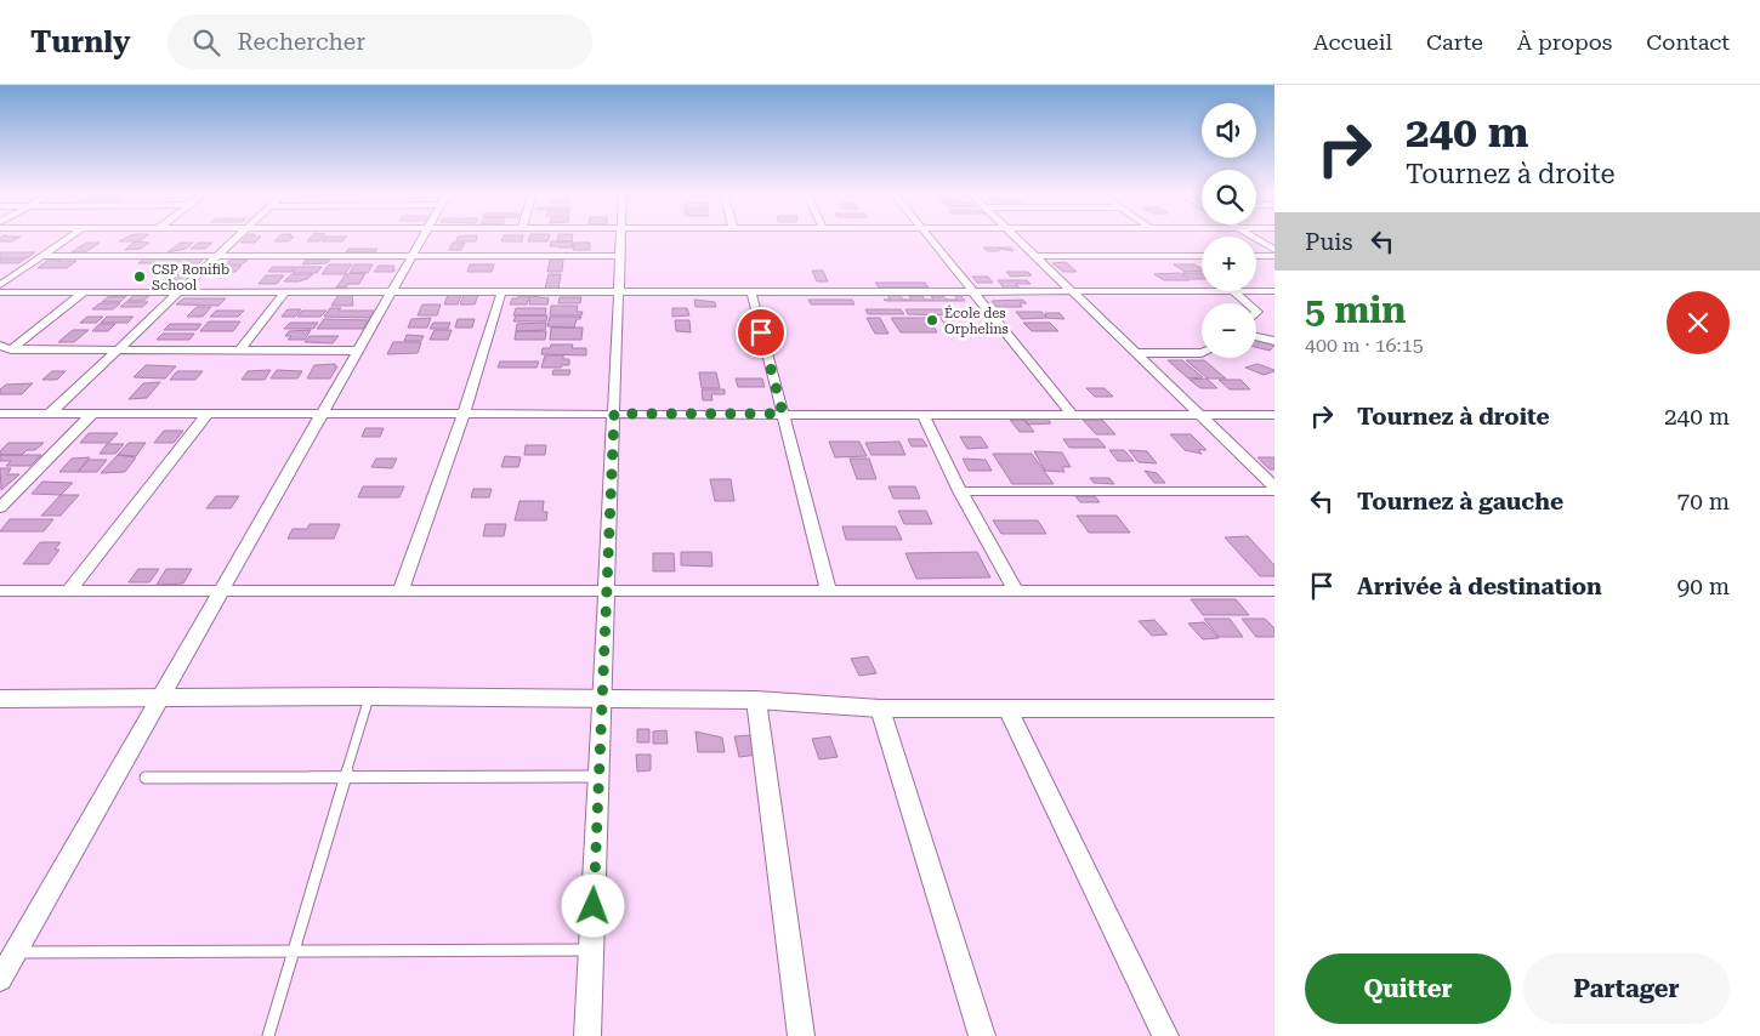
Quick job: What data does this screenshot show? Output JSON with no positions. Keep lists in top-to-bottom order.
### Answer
{
  "places": ["CSP Ronifib School", "École des Orphelins"],
  "page": {
    "header": "Turnly",
    "search": "Rechercher",
    "nav": [
      "Accueil",
      "Carte",
      "À propos",
      "Contact"
    ],
    "turn": ["240 m", "Tournez à droite"],
    "map_buttons": ["+", "−"],
    "then": "Puis",
    "heading": ["5 min", "400 m · 16:15"],
    "list": [
      {
        "name": "Tournez à droite",
        "value": "240 m"
      },
      {
        "name": "Tournez à gauche",
        "value": "70 m"
      },
      {
        "name": "Arrivée à destination",
        "value": "90 m"
      }
    ],
    "buttons": ["Quitter", "Partager"]
  }
}
